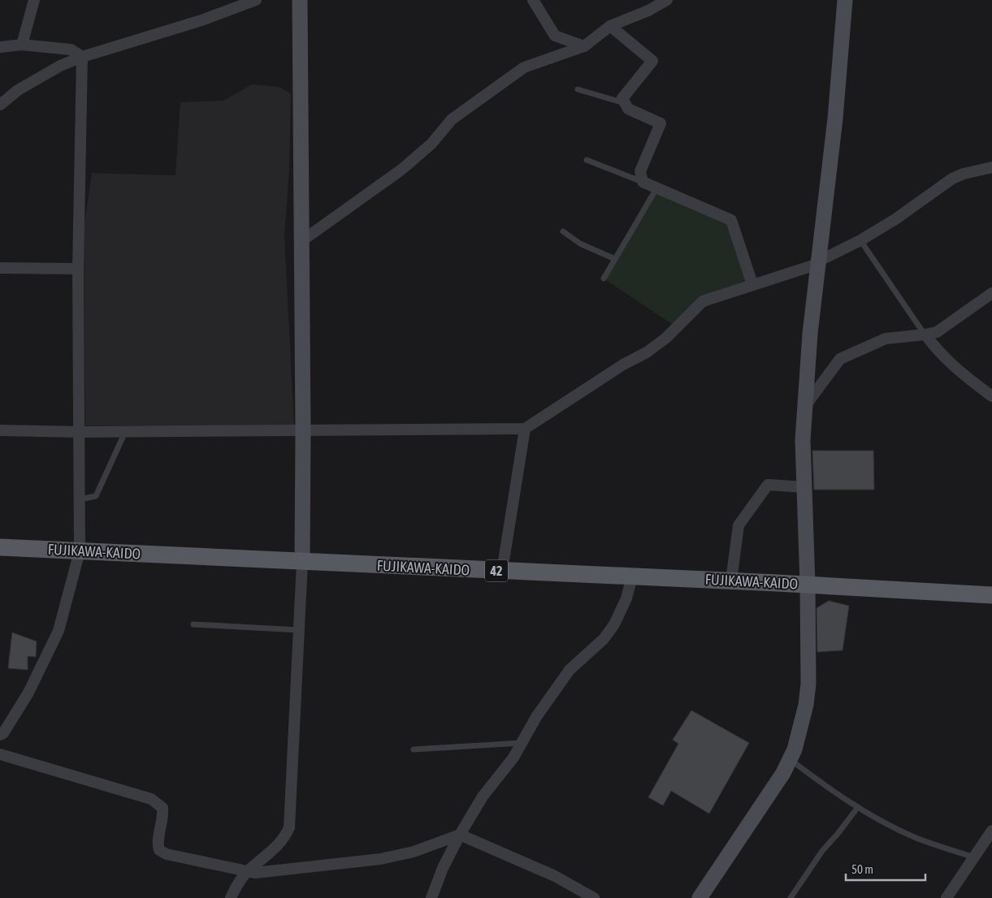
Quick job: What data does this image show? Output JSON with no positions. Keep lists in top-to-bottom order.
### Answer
{
  "streets": {
    "main road": ["FUJIKAWA-KAIDO", "42"]
  },
  "scale_bar": "50 m"
}
